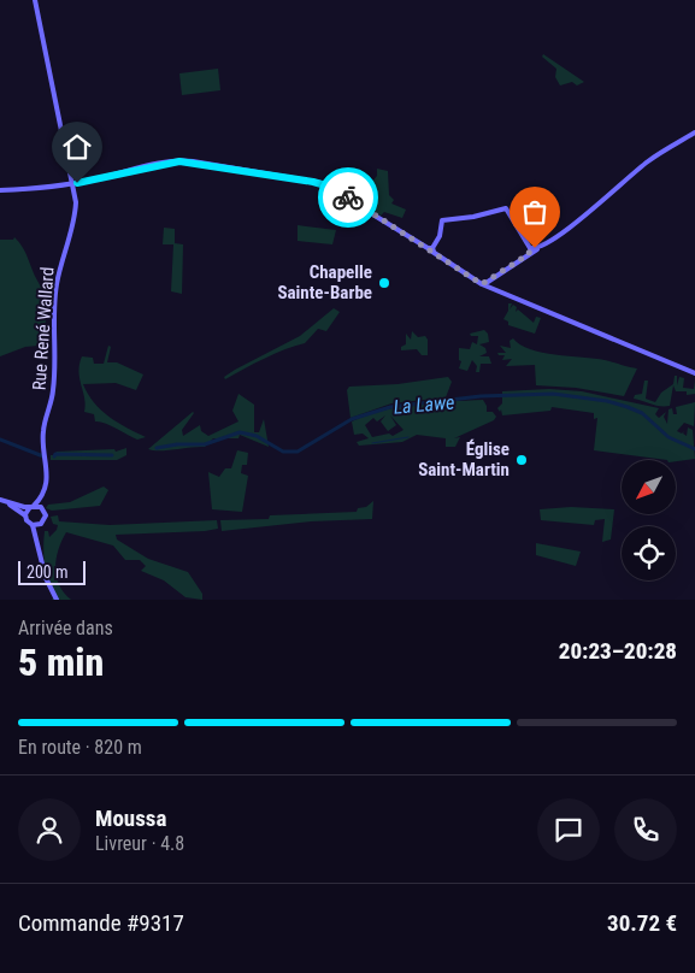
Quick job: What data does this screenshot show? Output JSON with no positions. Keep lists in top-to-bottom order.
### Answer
{
  "streets": {
    "main road": ["Rue René Wallard"]
  },
  "water": ["La Lawe"],
  "places": ["Chapelle Sainte-Barbe", "Église Saint-Martin"],
  "scale_bar": "200 m",
  "north": "bottom left",
  "page": {
    "scale": "200 m",
    "heading": ["5 min", "Arrivée dans", "20:23–20:28"],
    "panel": [
      "Moussa",
      "Livreur · 4.8",
      "Commande #9317",
      "30.72 €"
    ],
    "bar": "En route · 820 m"
  }
}
